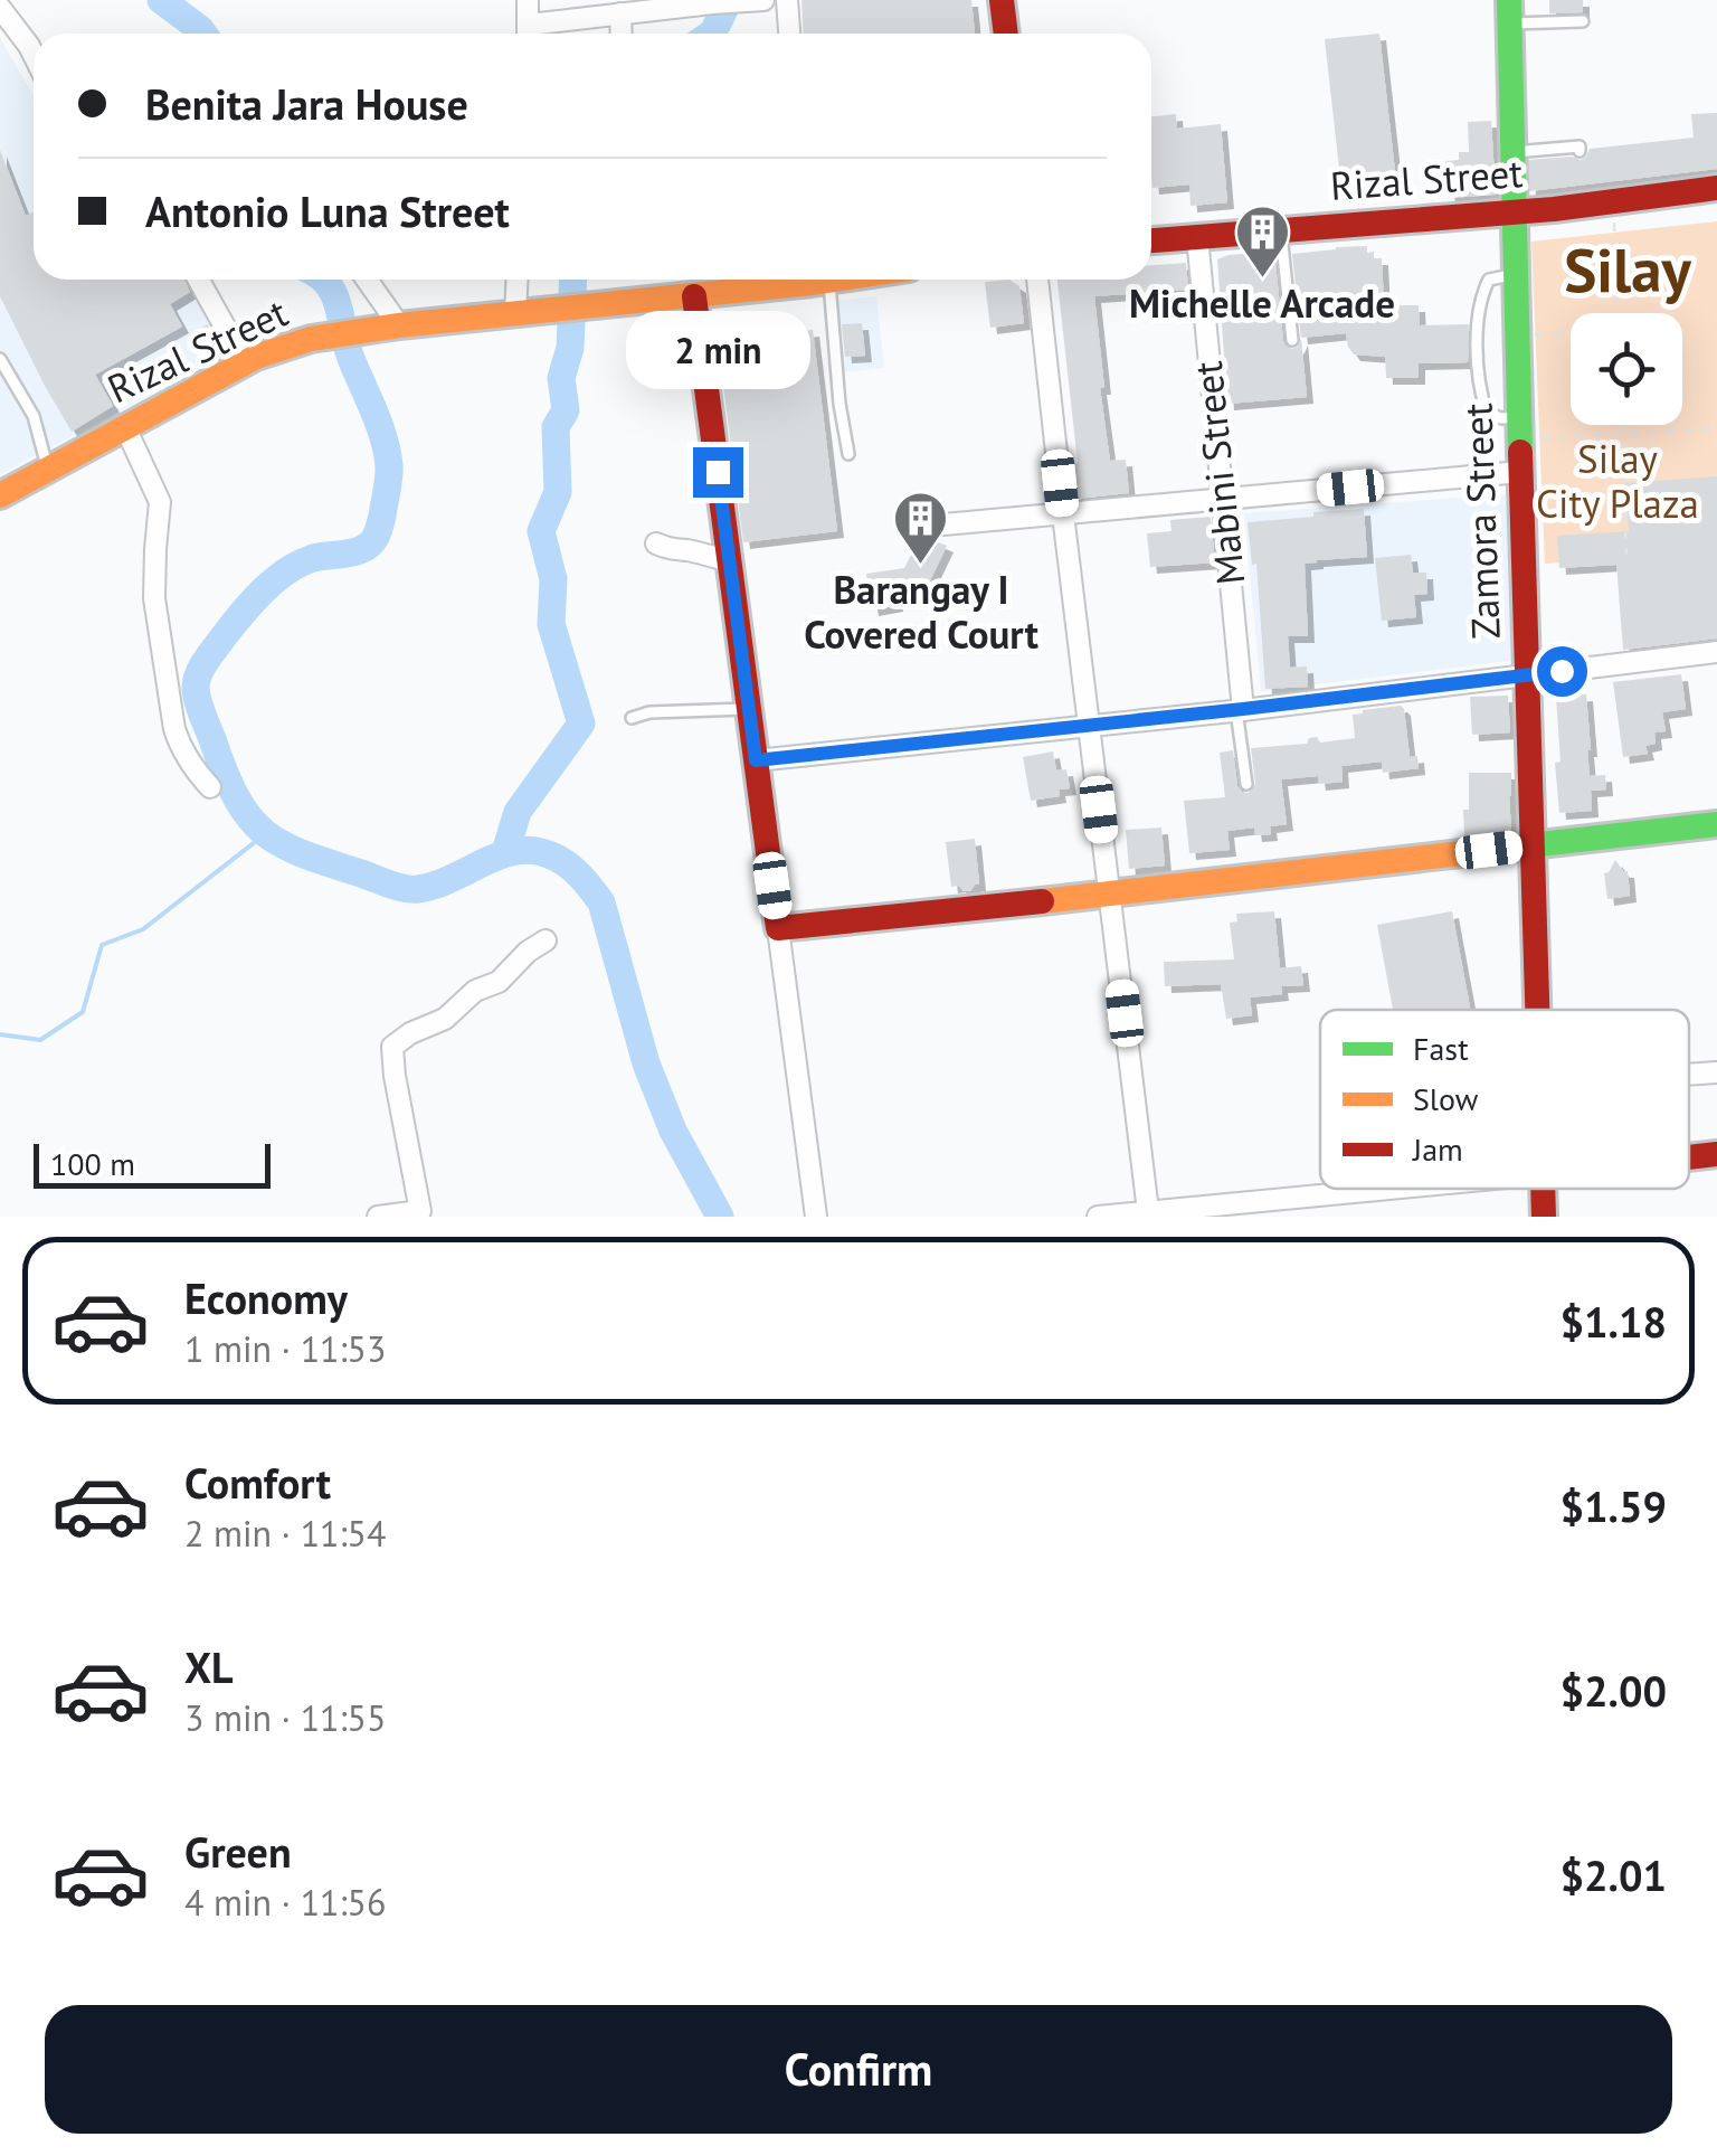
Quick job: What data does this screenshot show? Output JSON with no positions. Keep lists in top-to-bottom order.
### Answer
{
  "streets": {
    "street": ["Rizal Street", "Mabini Street", "Zamora Street"]
  },
  "crossings": [
    ["Rizal Street", "Mabini Street"],
    ["Rizal Street", "Zamora Street"]
  ],
  "districts": ["Silay"],
  "parks": ["Silay City Plaza"],
  "places": {
    "building": ["Michelle Arcade", "Barangay I Covered Court"]
  },
  "legend": ["Fast", "Slow", "Jam"],
  "scale_bar": "100 m",
  "page": {
    "banner": ["Benita Jara House", "Antonio Luna Street"],
    "bubble": "2 min",
    "scale": "100 m",
    "list": [
      {
        "name": "Economy",
        "note": "1 min · 11:53",
        "value": "$1.18"
      },
      {
        "name": "Comfort",
        "note": "2 min · 11:54",
        "value": "$1.59"
      },
      {
        "name": "XL",
        "note": "3 min · 11:55",
        "value": "$2.00"
      },
      {
        "name": "Green",
        "note": "4 min · 11:56",
        "value": "$2.01"
      }
    ],
    "buttons": "Confirm"
  }
}
